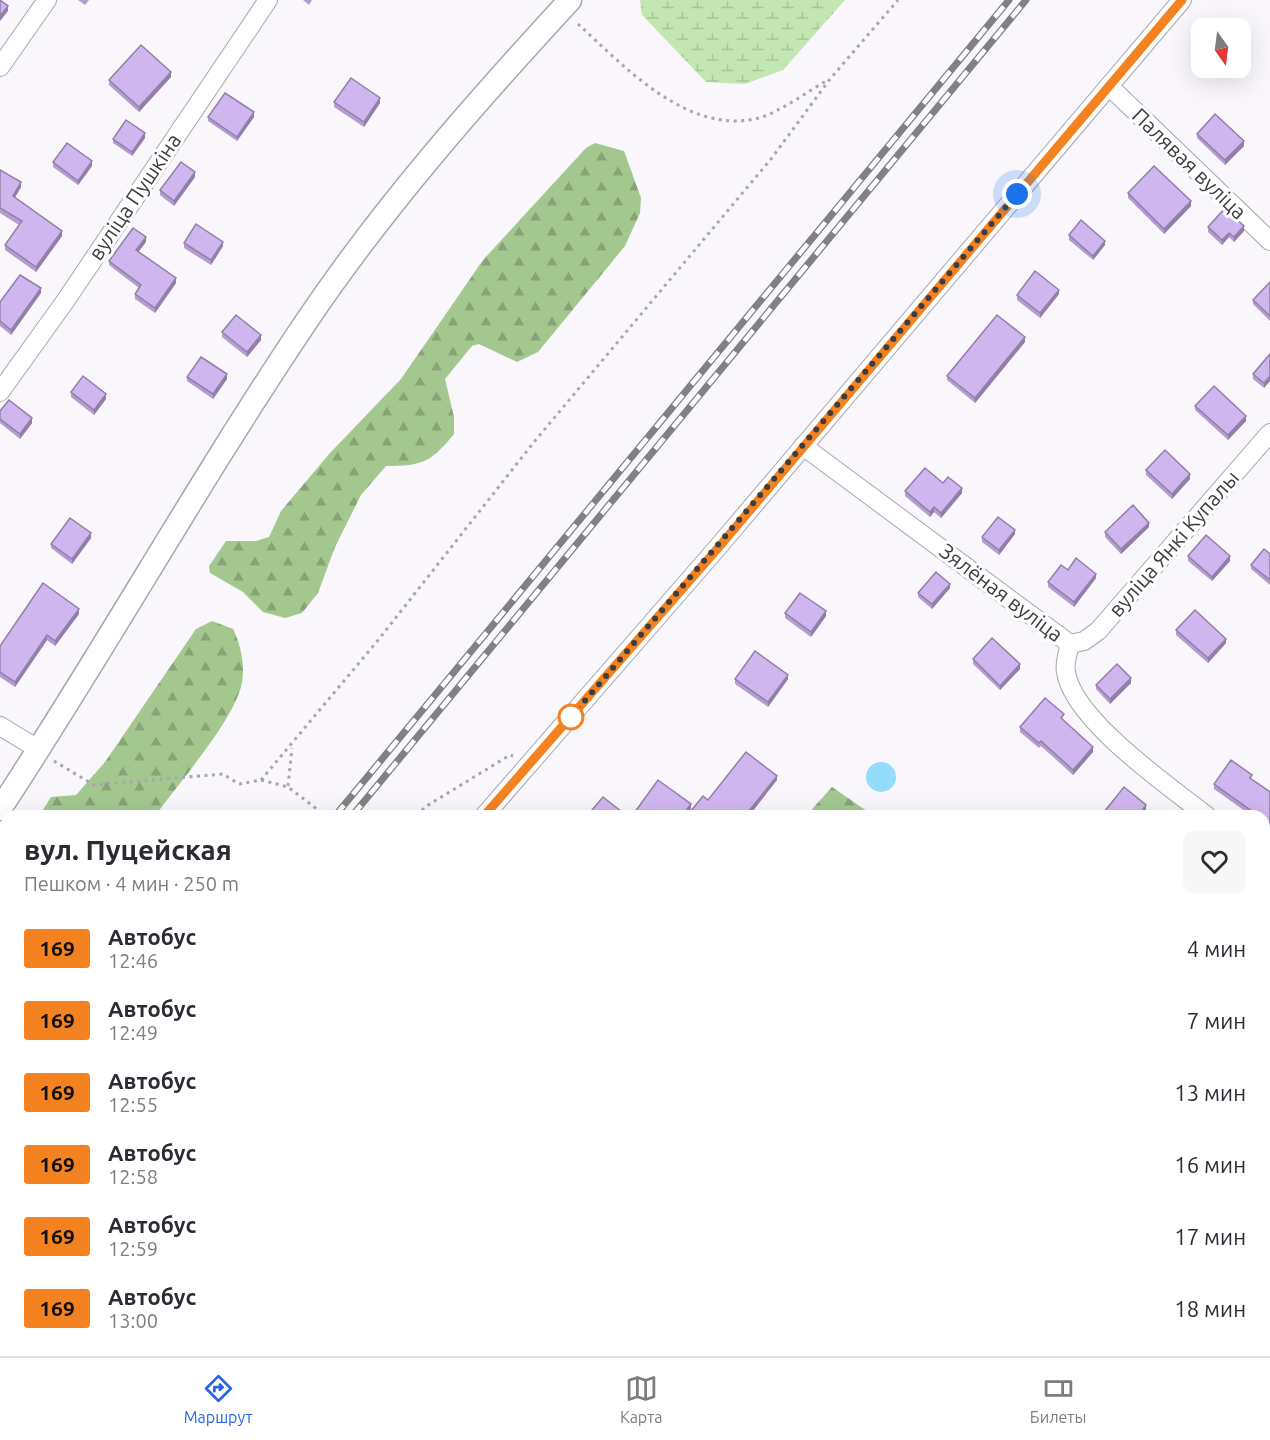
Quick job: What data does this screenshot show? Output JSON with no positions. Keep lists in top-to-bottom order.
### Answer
{
  "streets": {
    "street": [
      "Палявая вуліца",
      "вуліца Пушкіна",
      "вуліца Янкі Купалы",
      "Зялёная вуліца"
    ]
  },
  "crossings": [
    ["вуліца Янкі Купалы", "Зялёная вуліца"]
  ],
  "lines": ["bus line 169"],
  "north": "bottom",
  "page": {
    "heading": ["вул. Пуцейская", "Пешком · 4 мин · 250 m"],
    "list": [
      {
        "mark": "169",
        "name": "Автобус",
        "note": "12:46",
        "value": "4 мин"
      },
      {
        "mark": "169",
        "name": "Автобус",
        "note": "12:49",
        "value": "7 мин"
      },
      {
        "mark": "169",
        "name": "Автобус",
        "note": "12:55",
        "value": "13 мин"
      },
      {
        "mark": "169",
        "name": "Автобус",
        "note": "12:58",
        "value": "16 мин"
      },
      {
        "mark": "169",
        "name": "Автобус",
        "note": "12:59",
        "value": "17 мин"
      },
      {
        "mark": "169",
        "name": "Автобус",
        "note": "13:00",
        "value": "18 мин"
      }
    ],
    "tabs": ["Маршрут", "Карта", "Билеты"]
  }
}
